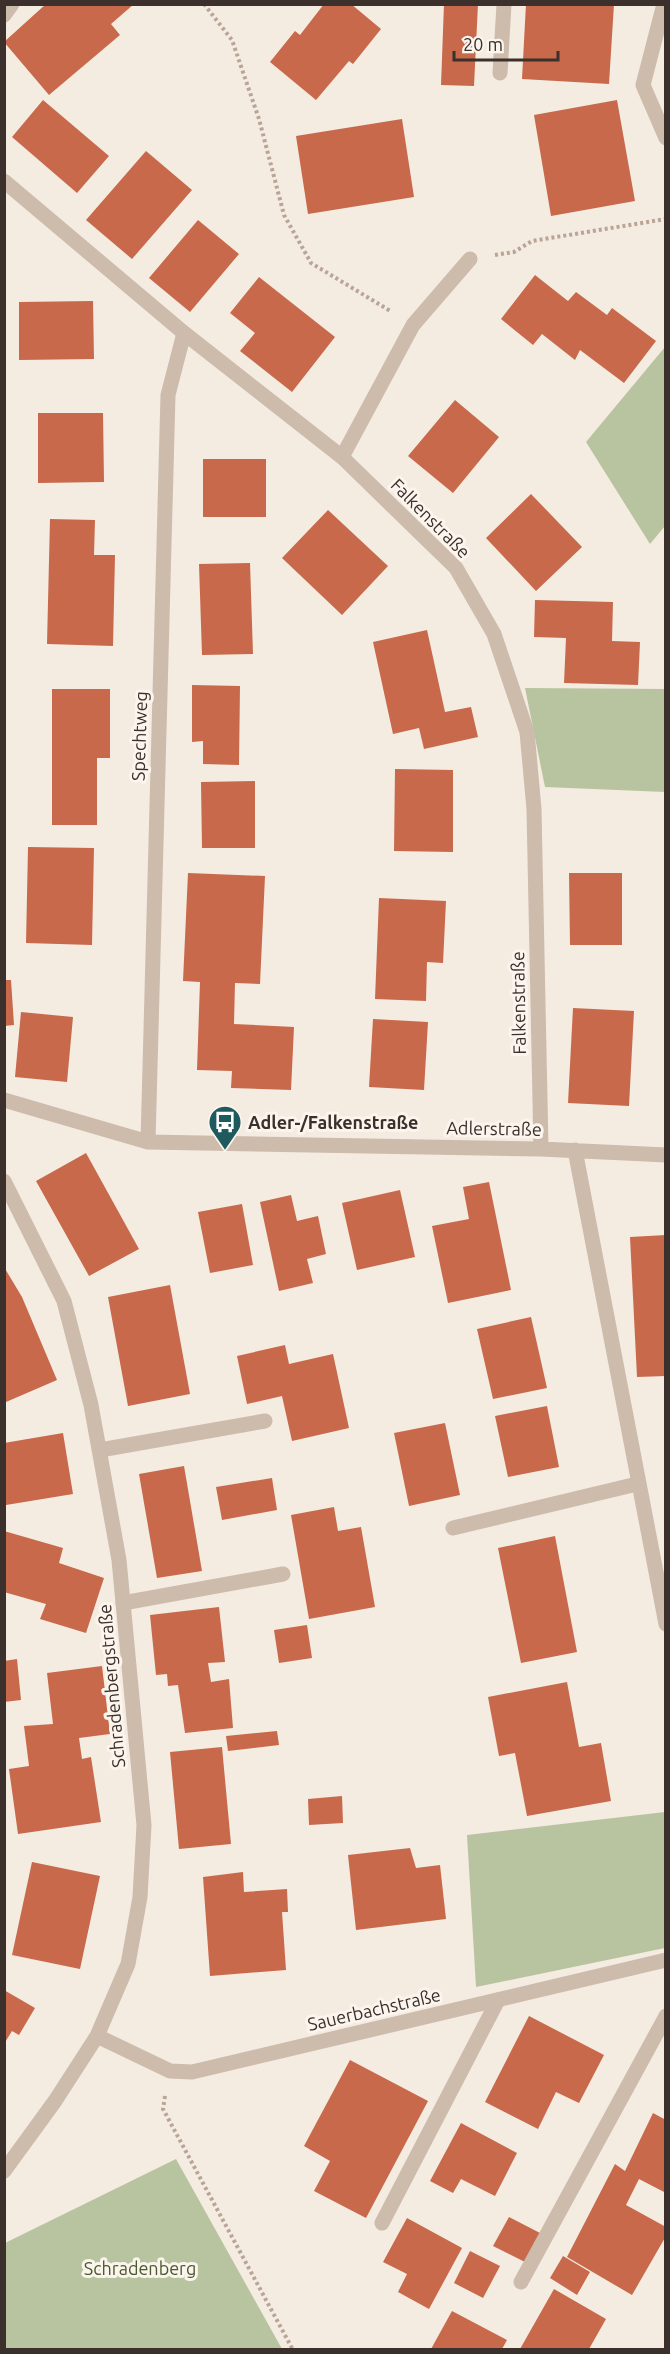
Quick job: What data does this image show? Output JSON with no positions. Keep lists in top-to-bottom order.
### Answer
{
  "streets": {
    "street": [
      "Falkenstraße",
      "Spechtweg",
      "Adlerstraße",
      "Schradenbergstraße",
      "Sauerbachstraße"
    ]
  },
  "crossings": [
    ["Falkenstraße", "Spechtweg"],
    ["Falkenstraße", "Adlerstraße"],
    ["Spechtweg", "Adlerstraße"],
    ["Schradenbergstraße", "Sauerbachstraße"]
  ],
  "parks": ["Schradenberg"],
  "places": {
    "bus stop": ["Adler-/Falkenstraße"]
  },
  "scale_bar": "20 m"
}
